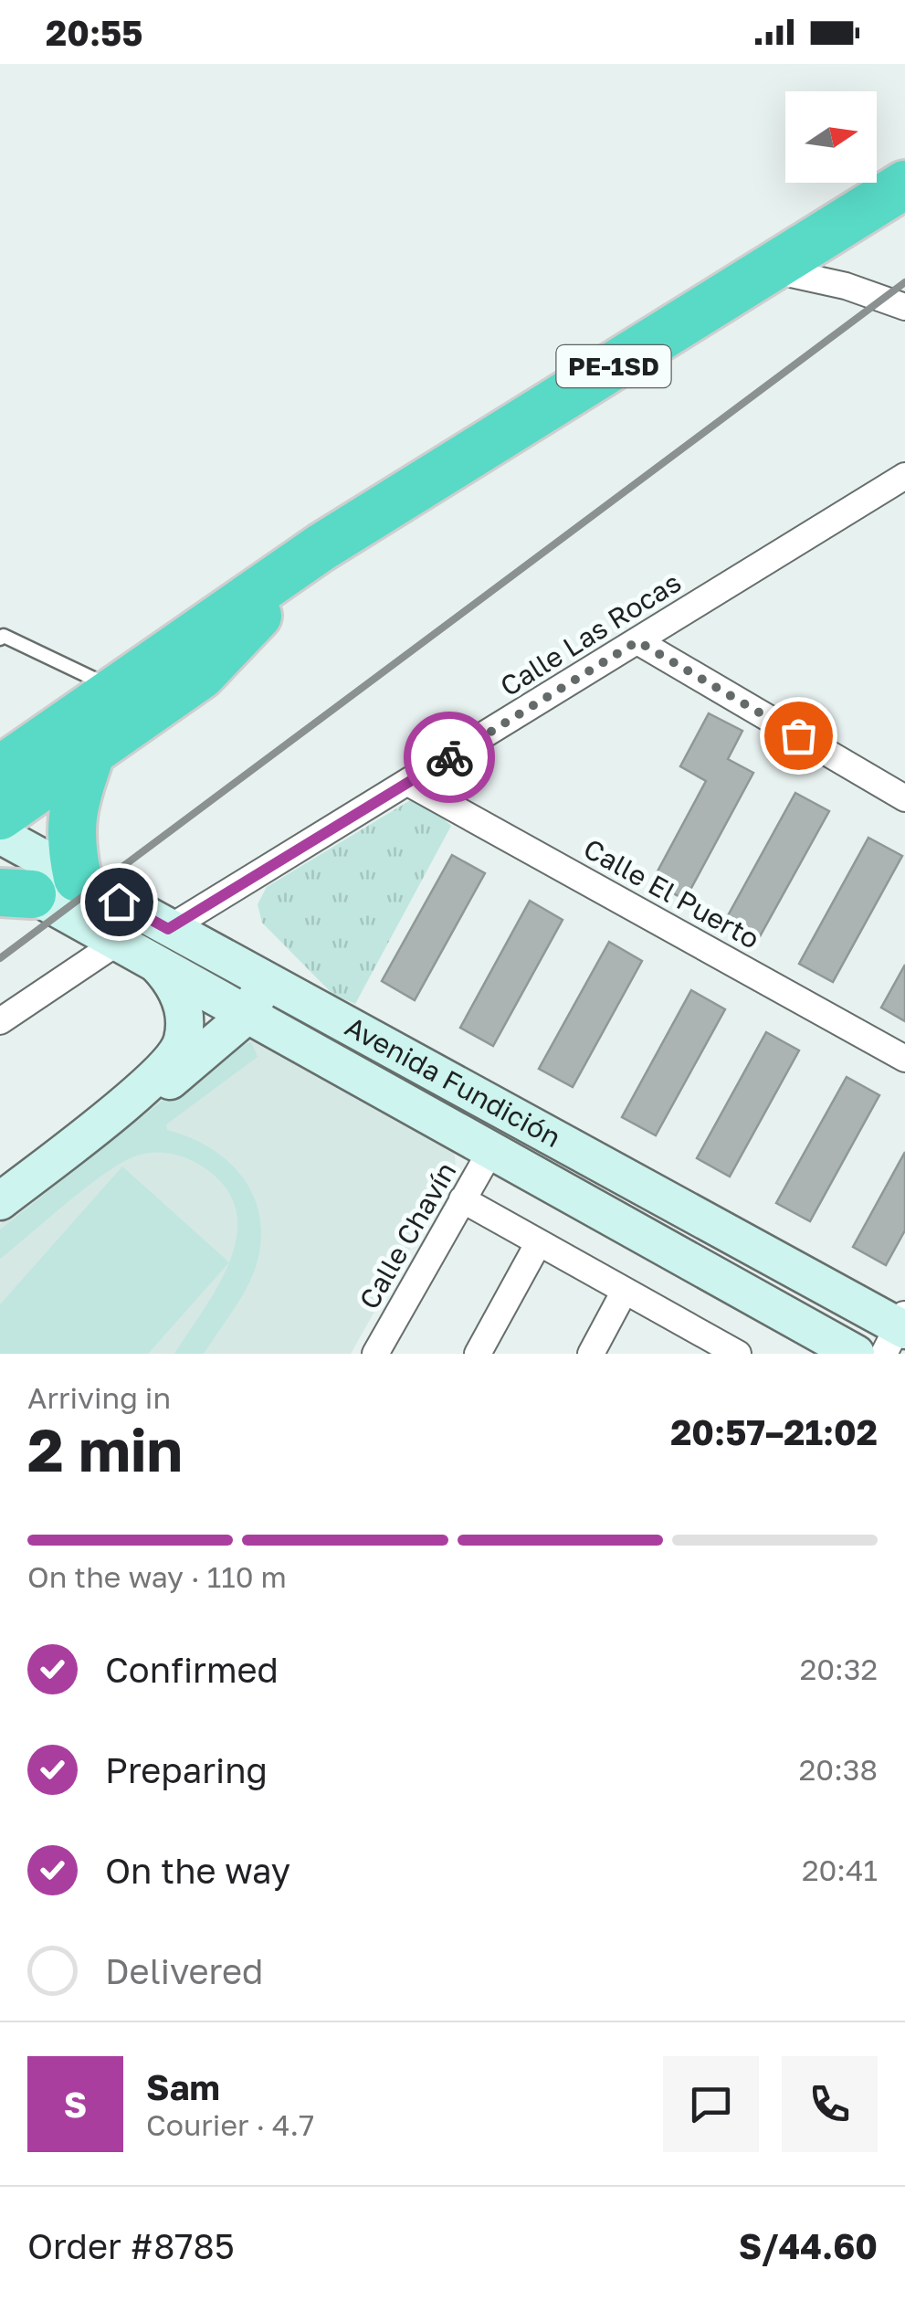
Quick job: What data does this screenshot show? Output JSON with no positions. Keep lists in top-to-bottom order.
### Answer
{
  "streets": {
    "highway": ["PE-1SD"],
    "main road": ["Avenida Fundición"],
    "street": ["Calle Las Rocas", "Calle El Puerto", "Calle Chavín"]
  },
  "crossings": [
    ["Calle Las Rocas", "Calle El Puerto"],
    ["Calle Las Rocas", "Avenida Fundición"],
    ["Avenida Fundición", "Calle Chavín"]
  ],
  "north": "right",
  "page": {
    "status": "20:55",
    "heading": ["2 min", "Arriving in", "20:57–21:02"],
    "panel": [
      "Sam",
      "Courier · 4.7",
      "Order #8785",
      "S/44.60"
    ],
    "bar": "On the way · 110 m",
    "list": [
      ["Confirmed", "20:32"],
      ["Preparing", "20:38"],
      ["On the way", "20:41"],
      "Delivered"
    ],
    "round": "S"
  }
}
